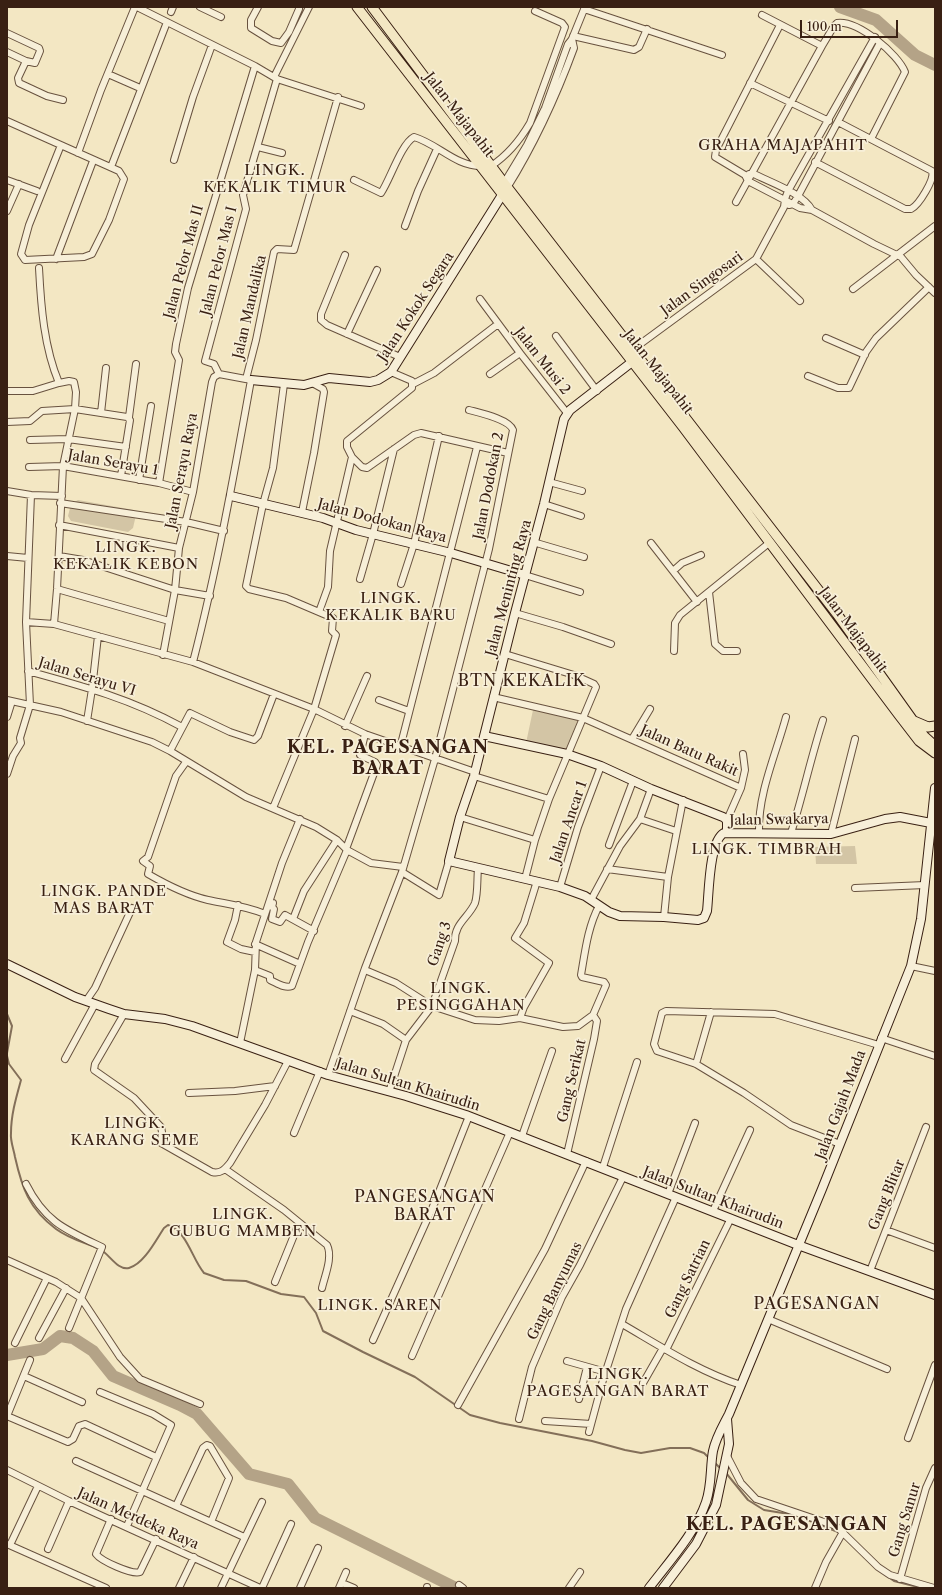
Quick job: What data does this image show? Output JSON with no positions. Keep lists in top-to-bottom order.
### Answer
{
  "streets": {
    "main road": ["Jalan Majapahit"],
    "street": [
      "Jalan Pelor Mas I",
      "Jalan Pelor Mas II",
      "Jalan Singosari",
      "Jalan Mandalika",
      "Jalan Kokok Segara",
      "Jalan Musi 2",
      "Jalan Serayu 1",
      "Jalan Serayu Raya",
      "Jalan Dodokan 2",
      "Jalan Dodokan Raya",
      "Jalan Meninting Raya",
      "Jalan Serayu VI",
      "Jalan Batu Rakit",
      "Jalan Swakarya",
      "Jalan Ancar 1",
      "Gang 3",
      "Gang Serikat",
      "Jalan Sultan Khairudin",
      "Jalan Gajah Mada",
      "Gang Blitar",
      "Gang Satrian",
      "Gang Banyumas",
      "Jalan Merdeka Raya",
      "Gang Sanur"
    ]
  },
  "crossings": [
    ["Jalan Majapahit", "Jalan Singosari"],
    ["Jalan Majapahit", "Jalan Kokok Segara"],
    ["Jalan Pelor Mas I", "Jalan Serayu Raya"],
    ["Jalan Pelor Mas II", "Jalan Serayu 1"],
    ["Jalan Mandalika", "Jalan Kokok Segara"],
    ["Jalan Musi 2", "Jalan Meninting Raya"],
    ["Jalan Serayu 1", "Jalan Serayu Raya"],
    ["Jalan Dodokan 2", "Jalan Dodokan Raya"],
    ["Jalan Dodokan 2", "Jalan Meninting Raya"],
    ["Jalan Dodokan 2", "Jalan Sultan Khairudin"],
    ["Jalan Dodokan Raya", "Jalan Meninting Raya"],
    ["Jalan Meninting Raya", "Jalan Batu Rakit"],
    ["Jalan Batu Rakit", "Jalan Swakarya"],
    ["Jalan Swakarya", "Jalan Gajah Mada"],
    ["Gang 3", "Jalan Sultan Khairudin"],
    ["Gang Serikat", "Jalan Sultan Khairudin"],
    ["Jalan Sultan Khairudin", "Jalan Gajah Mada"],
    ["Jalan Sultan Khairudin", "Gang Blitar"],
    ["Jalan Sultan Khairudin", "Gang Satrian"],
    ["Jalan Sultan Khairudin", "Gang Banyumas"]
  ],
  "districts": [
    "GRAHA MAJAPAHIT",
    "LINGK. KEKALIK TIMUR",
    "LINGK. KEKALIK KEBON",
    "LINGK. KEKALIK BARU",
    "BTN KEKALIK",
    "KEL. PAGESANGAN BARAT",
    "LINGK. TIMBRAH",
    "LINGK. PANDE MAS BARAT",
    "LINGK. PESINGGAHAN",
    "LINGK. KARANG SEME",
    "PANGESANGAN BARAT",
    "LINGK. GUBUG MAMBEN",
    "PAGESANGAN",
    "LINGK. SAREN",
    "LINGK. PAGESANGAN BARAT",
    "KEL. PAGESANGAN"
  ],
  "scale_bar": "100 m"
}
